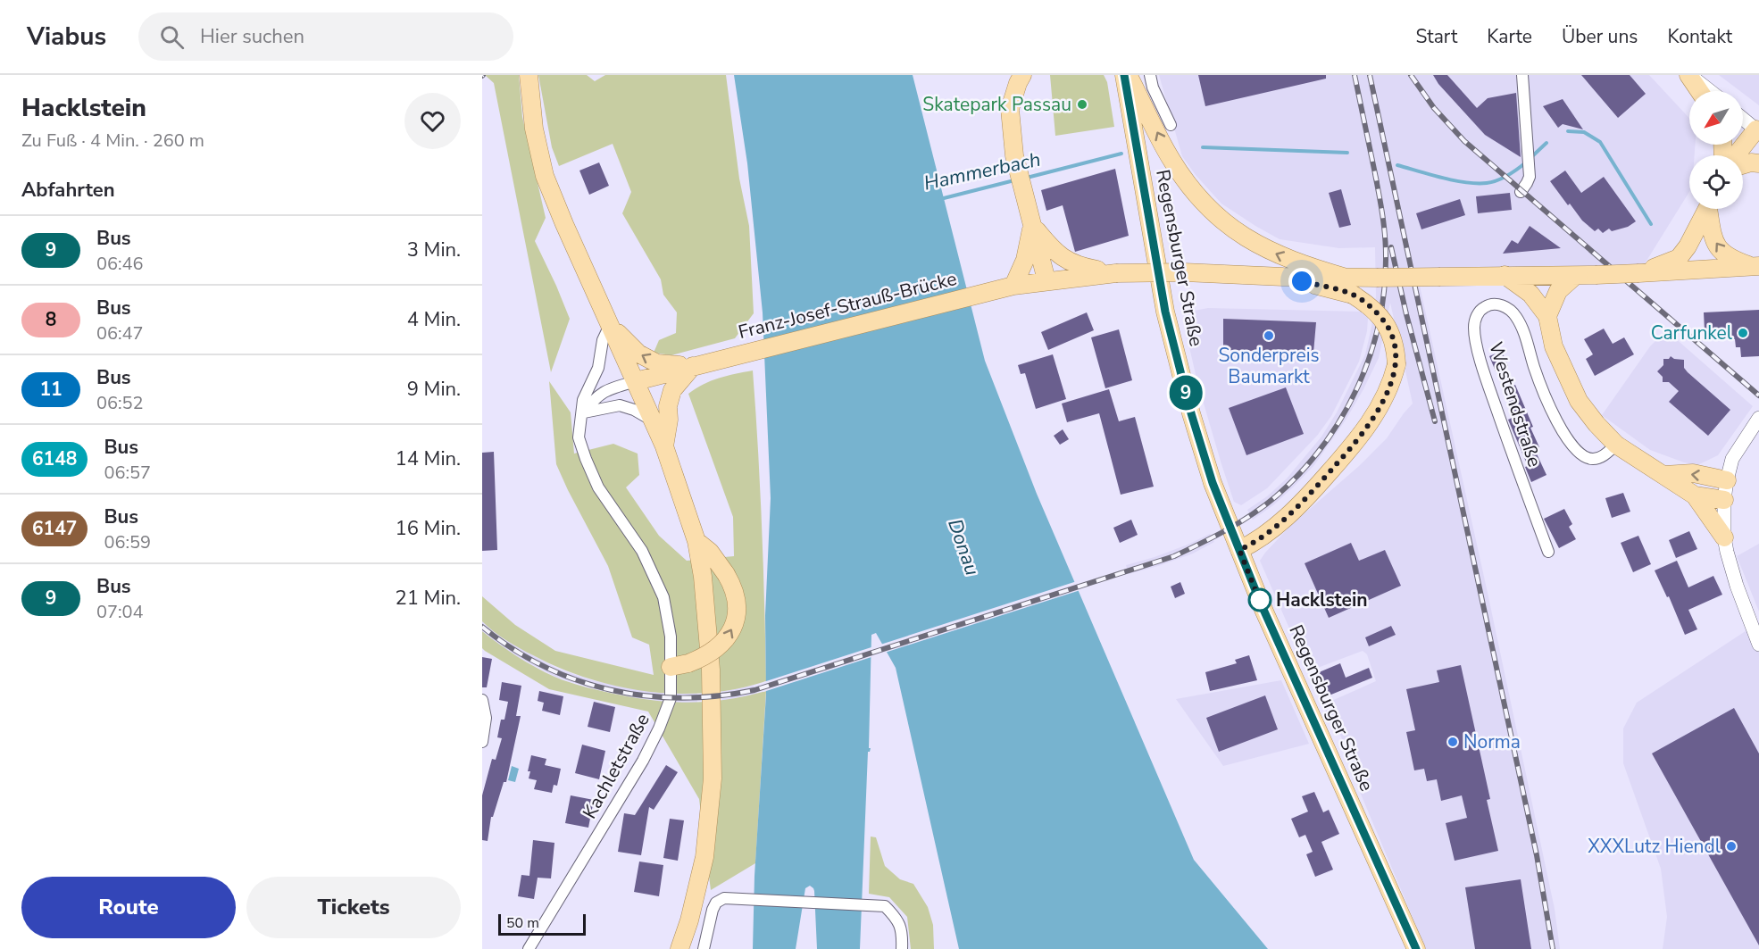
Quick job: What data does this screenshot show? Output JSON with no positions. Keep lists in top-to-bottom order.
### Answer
{
  "streets": {
    "main road": ["Regensburger Straße", "Franz-Josef-Strauß-Brücke"],
    "street": ["Westendstraße", "Kachletstraße"]
  },
  "water": ["Hammerbach", "Donau"],
  "places": [
    "Skatepark Passau",
    "Carfunkel",
    "Sonderpreis Baumarkt",
    "Hacklstein",
    "Norma",
    "XXXLutz Hiendl"
  ],
  "lines": ["bus line 9"],
  "scale_bar": "50 m",
  "north": "bottom left",
  "page": {
    "header": "Viabus",
    "search": "Hier suchen",
    "nav": [
      "Start",
      "Karte",
      "Über uns",
      "Kontakt"
    ],
    "heading": [
      ["Hacklstein", "Zu Fuß · 4 Min. · 260 m"],
      "Abfahrten"
    ],
    "on_map": "9",
    "list": [
      {
        "mark": "9",
        "name": "Bus",
        "note": "06:46",
        "value": "3 Min."
      },
      {
        "mark": "8",
        "name": "Bus",
        "note": "06:47",
        "value": "4 Min."
      },
      {
        "mark": "11",
        "name": "Bus",
        "note": "06:52",
        "value": "9 Min."
      },
      {
        "mark": "6148",
        "name": "Bus",
        "note": "06:57",
        "value": "14 Min."
      },
      {
        "mark": "6147",
        "name": "Bus",
        "note": "06:59",
        "value": "16 Min."
      },
      {
        "mark": "9",
        "name": "Bus",
        "note": "07:04",
        "value": "21 Min."
      }
    ],
    "buttons": ["Route", "Tickets"],
    "scale": "50 m"
  }
}
